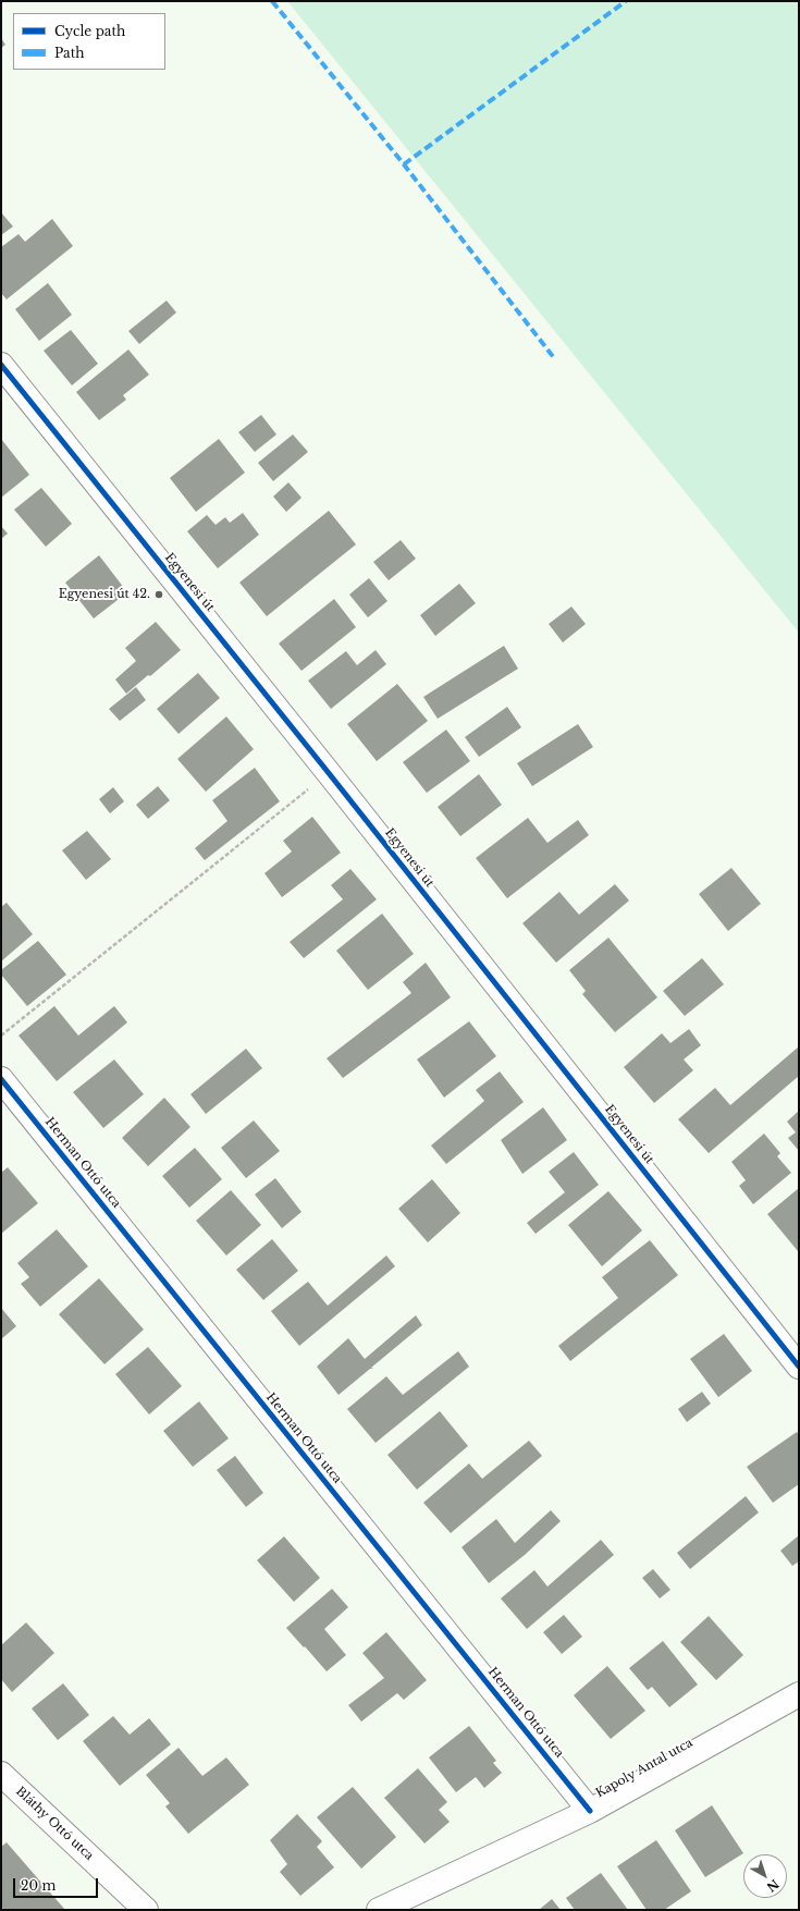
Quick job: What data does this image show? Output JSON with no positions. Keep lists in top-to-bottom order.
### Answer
{
  "streets": {
    "street": [
      "Egyenesi út",
      "Herman Ottó utca",
      "Kapoly Antal utca",
      "Bláthy Ottó utca"
    ]
  },
  "crossings": [
    ["Herman Ottó utca", "Kapoly Antal utca"]
  ],
  "places": ["Egyenesi út 42."],
  "legend": ["Cycle path", "Path"],
  "scale_bar": "20 m",
  "north": "bottom right"
}
